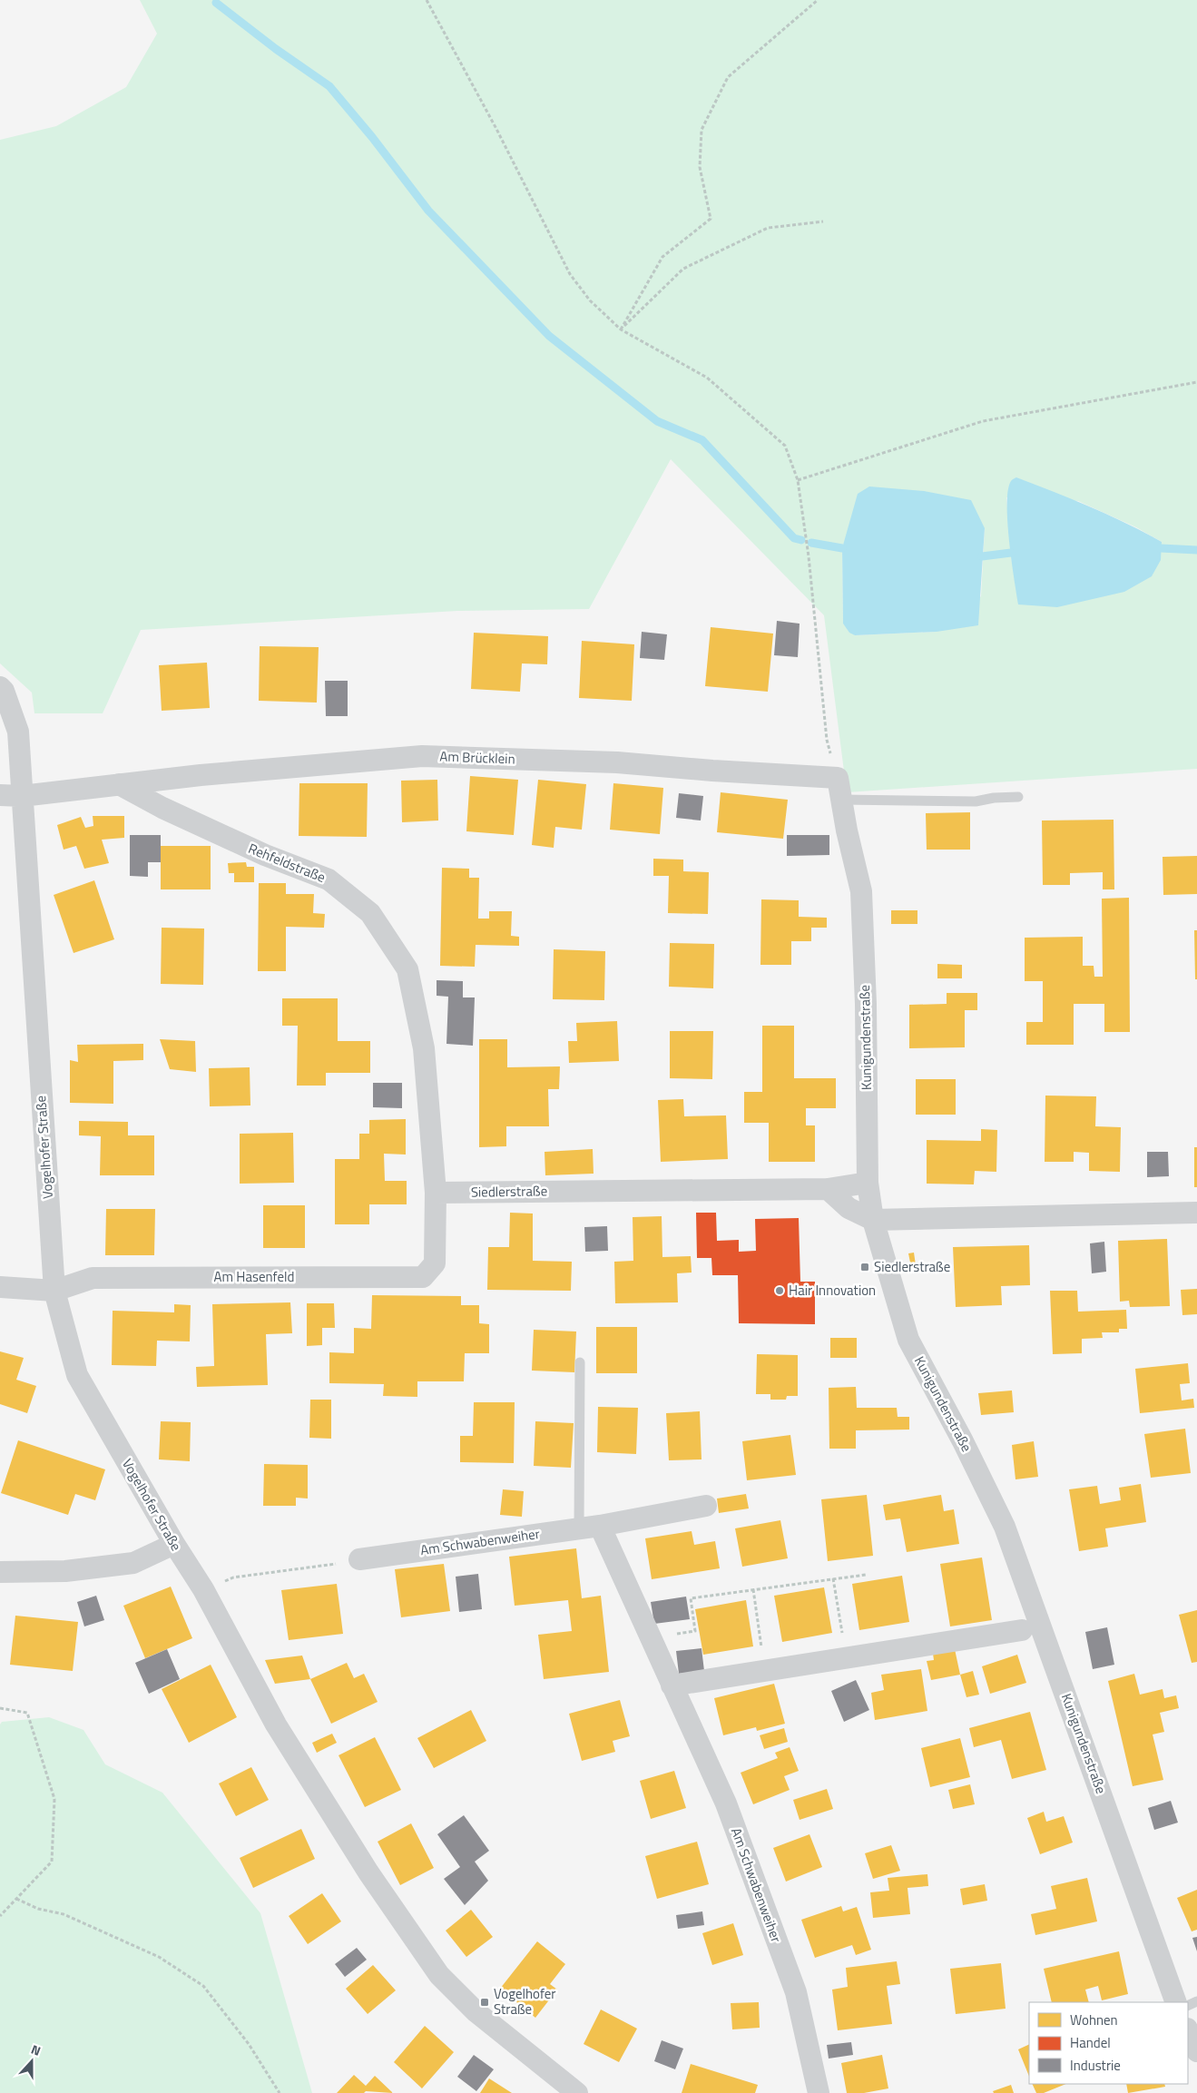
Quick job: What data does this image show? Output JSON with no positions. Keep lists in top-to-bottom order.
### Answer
{
  "streets": {
    "street": [
      "Am Brücklein",
      "Rehfeldstraße",
      "Kunigundenstraße",
      "Vogelhofer Straße",
      "Siedlerstraße",
      "Am Hasenfeld",
      "Am Schwabenweiher"
    ]
  },
  "crossings": [
    ["Am Brücklein", "Rehfeldstraße"],
    ["Am Brücklein", "Kunigundenstraße"],
    ["Rehfeldstraße", "Siedlerstraße"],
    ["Rehfeldstraße", "Am Hasenfeld"],
    ["Kunigundenstraße", "Siedlerstraße"],
    ["Vogelhofer Straße", "Am Hasenfeld"],
    ["Siedlerstraße", "Am Hasenfeld"]
  ],
  "places": {
    "transit": ["Siedlerstraße", "Vogelhofer Straße"],
    "other": ["Hair Innovation"]
  },
  "legend": ["Wohnen", "Handel", "Industrie"],
  "north": "top"
}
